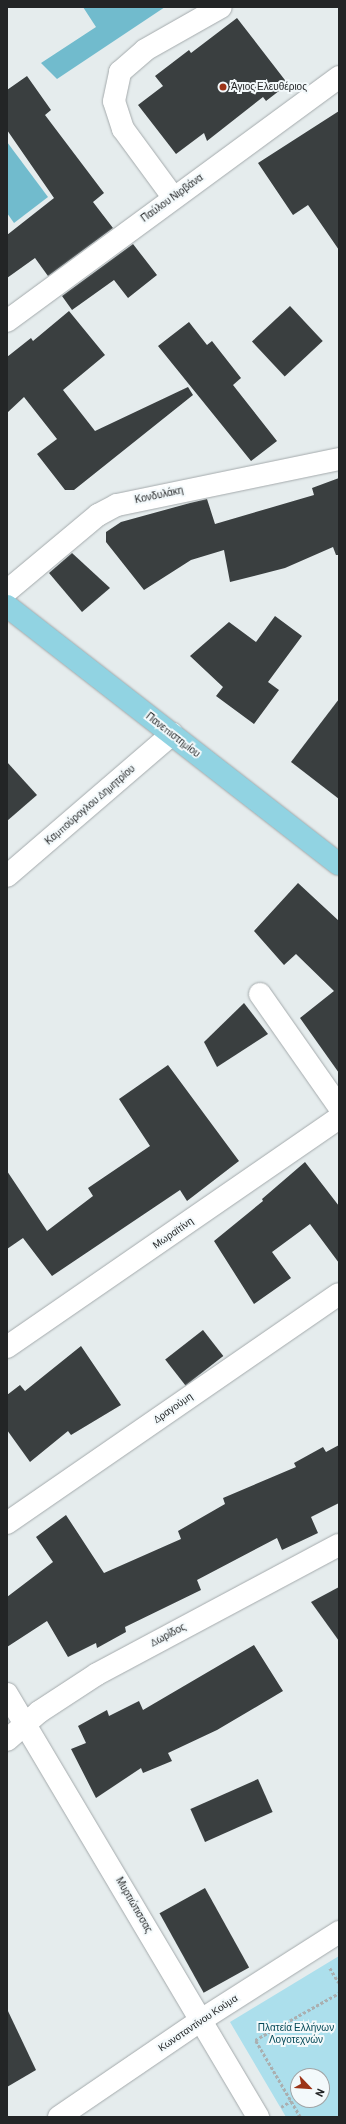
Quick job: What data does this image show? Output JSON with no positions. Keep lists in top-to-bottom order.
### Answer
{
  "streets": {
    "main road": ["Πανεπιστημίου"],
    "street": [
      "Παύλου Νιρβάνα",
      "Κονδυλάκη",
      "Καμπούρογλου Δημητρίου",
      "Μωραϊτίνη",
      "Δραγούμη",
      "Δωρίδος",
      "Μυρτιώτισσας",
      "Κωνσταντίνου Κούμα"
    ]
  },
  "crossings": [
    ["Πανεπιστημίου", "Καμπούρογλου Δημητρίου"],
    ["Δωρίδος", "Μυρτιώτισσας"],
    ["Μυρτιώτισσας", "Κωνσταντίνου Κούμα"]
  ],
  "parks": ["Πλατεία Ελλήνων Λογοτεχνών"],
  "places": ["Άγιος Ελευθέριος"],
  "north": "bottom right"
}
